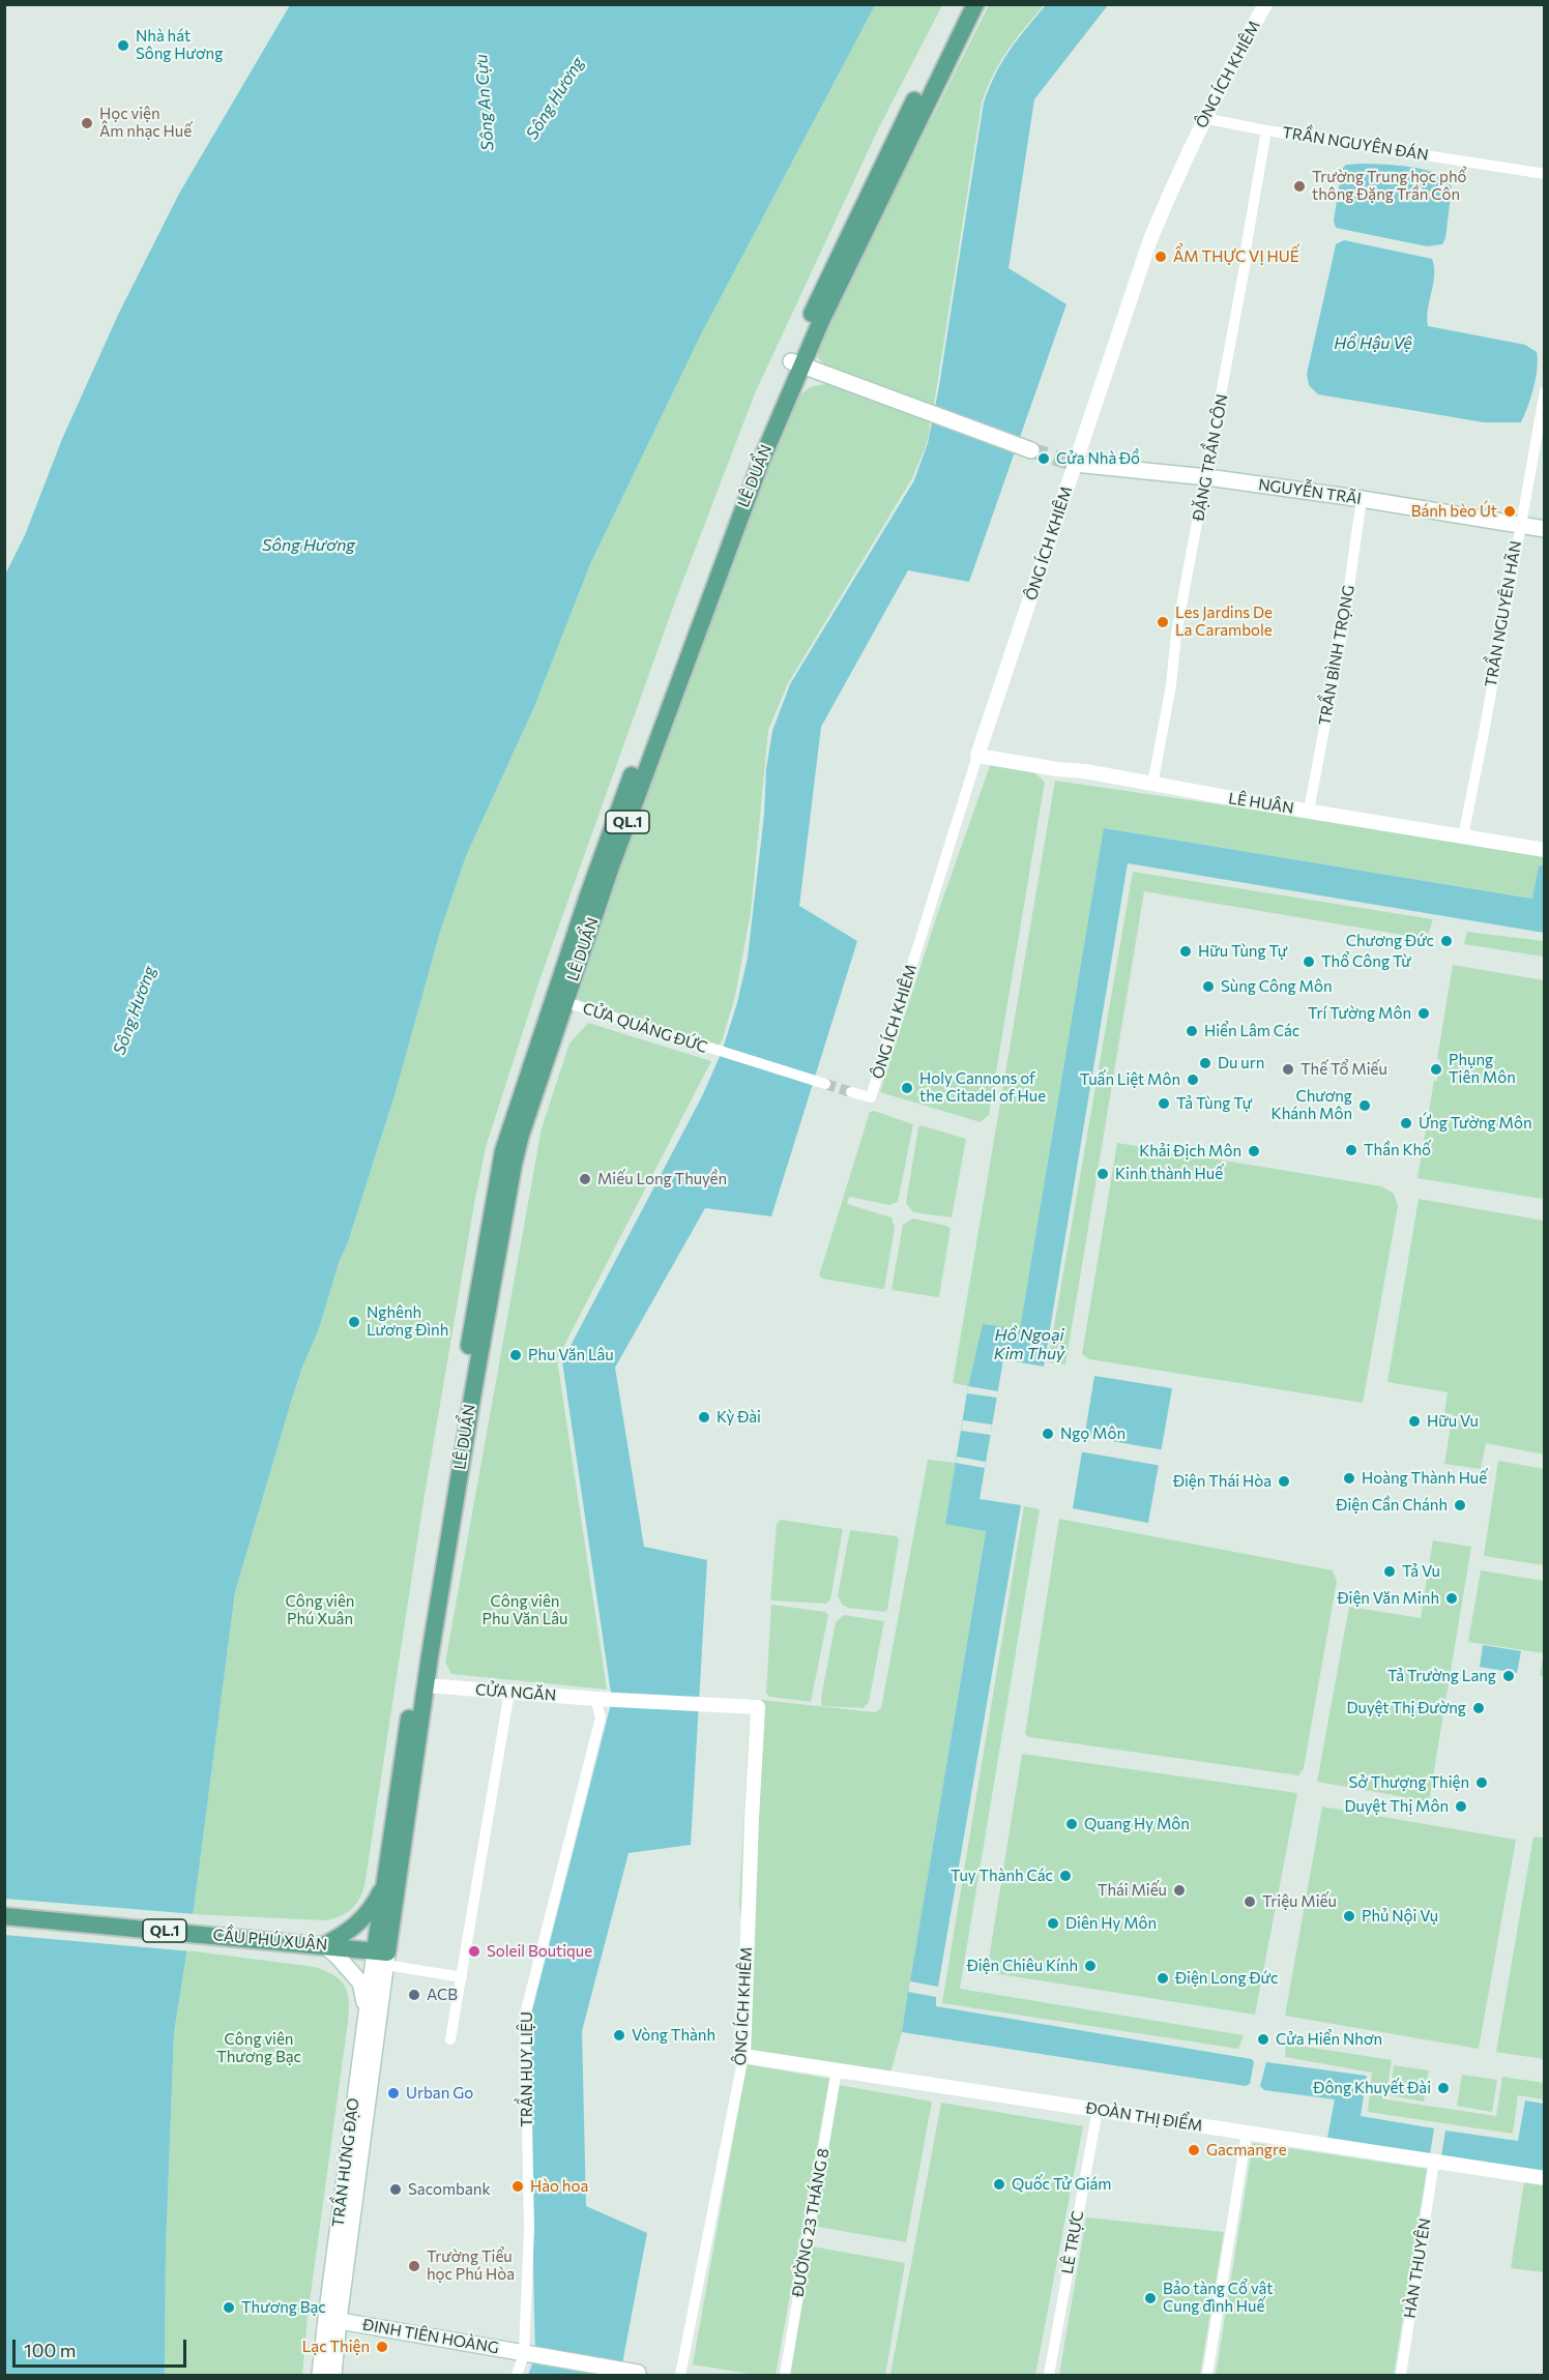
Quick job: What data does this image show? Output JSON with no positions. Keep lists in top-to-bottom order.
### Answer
{
  "streets": {
    "main road": [
      "LÊ DUẨN",
      "NGUYỄN TRÃI",
      "QL.1",
      "CẦU PHÚ XUÂN",
      "TRẦN HƯNG ĐẠO",
      "ĐINH TIÊN HOÀNG"
    ],
    "street": [
      "ÔNG ÍCH KHIÊM",
      "TRẦN NGUYÊN ĐÁN",
      "ĐẶNG TRẦN CÔN",
      "TRẦN NGUYÊN HÃN",
      "TRẦN BÌNH TRỌNG",
      "LÊ HUÂN",
      "CỬA QUẢNG ĐỨC",
      "CỬA NGĂN",
      "TRẦN HUY LIỆU",
      "ĐOÀN THỊ ĐIỂM",
      "ĐƯỜNG 23 THÁNG 8",
      "LÊ TRỰC",
      "HÀN THUYÊN"
    ]
  },
  "crossings": [
    ["ÔNG ÍCH KHIÊM", "TRẦN NGUYÊN ĐÁN"],
    ["ÔNG ÍCH KHIÊM", "NGUYỄN TRÃI"],
    ["ÔNG ÍCH KHIÊM", "LÊ HUÂN"],
    ["ÔNG ÍCH KHIÊM", "CỬA NGĂN"],
    ["ÔNG ÍCH KHIÊM", "ĐOÀN THỊ ĐIỂM"],
    ["TRẦN NGUYÊN ĐÁN", "ĐẶNG TRẦN CÔN"],
    ["ĐẶNG TRẦN CÔN", "NGUYỄN TRÃI"],
    ["ĐẶNG TRẦN CÔN", "LÊ HUÂN"],
    ["LÊ DUẨN", "QL.1"],
    ["LÊ DUẨN", "CỬA QUẢNG ĐỨC"],
    ["LÊ DUẨN", "CỬA NGĂN"],
    ["LÊ DUẨN", "CẦU PHÚ XUÂN"],
    ["LÊ DUẨN", "TRẦN HƯNG ĐẠO"],
    ["NGUYỄN TRÃI", "TRẦN NGUYÊN HÃN"],
    ["NGUYỄN TRÃI", "TRẦN BÌNH TRỌNG"],
    ["TRẦN NGUYÊN HÃN", "LÊ HUÂN"],
    ["TRẦN BÌNH TRỌNG", "LÊ HUÂN"],
    ["QL.1", "CẦU PHÚ XUÂN"],
    ["CỬA NGĂN", "TRẦN HUY LIỆU"],
    ["CẦU PHÚ XUÂN", "TRẦN HƯNG ĐẠO"],
    ["TRẦN HUY LIỆU", "ĐINH TIÊN HOÀNG"],
    ["ĐOÀN THỊ ĐIỂM", "ĐƯỜNG 23 THÁNG 8"],
    ["ĐOÀN THỊ ĐIỂM", "LÊ TRỰC"],
    ["ĐOÀN THỊ ĐIỂM", "HÀN THUYÊN"],
    ["TRẦN HƯNG ĐẠO", "ĐINH TIÊN HOÀNG"]
  ],
  "water": [
    "Sông Hương",
    "Sông An Cựu",
    "Hồ Hậu Vệ",
    "Hồ Ngoại Kim Thuỷ"
  ],
  "parks": ["Công viên Phú Xuân", "Công viên Phu Văn Lâu", "Công viên Thương Bạc"],
  "places": [
    "Nhà hát Sông Hương",
    "Học viện Âm nhạc Huế",
    "Trường Trung học phổ thông Đặng Trần Côn",
    "ẨM THỰC VỊ HUẾ",
    "Cửa Nhà Đồ",
    "Bánh bèo Út",
    "Les Jardins De La Carambole",
    "Chương Đức",
    "Hữu Tùng Tự",
    "Thổ Công Từ",
    "Sùng Công Môn",
    "Trí Tường Môn",
    "Hiển Lâm Các",
    "Du urn",
    "Thế Tổ Miếu",
    "Phụng Tiên Môn",
    "Tuấn Liệt Môn",
    "Holy Cannons of the Citadel of Hue",
    "Tả Tùng Tự",
    "Chương Khánh Môn",
    "Ứng Tường Môn",
    "Thần Khố",
    "Khải Địch Môn",
    "Kinh thành Huế",
    "Miếu Long Thuyền",
    "Nghênh Lương Đình",
    "Phu Văn Lâu",
    "Kỳ Đài",
    "Hữu Vu",
    "Ngọ Môn",
    "Hoàng Thành Huế",
    "Điện Thái Hòa",
    "Điện Cần Chánh",
    "Tả Vu",
    "Điện Văn Minh",
    "Tả Trường Lang",
    "Duyệt Thị Đường",
    "Sở Thượng Thiện",
    "Duyệt Thị Môn",
    "Quang Hy Môn",
    "Tuy Thành Các",
    "Thái Miếu",
    "Triệu Miếu",
    "Phủ Nội Vụ",
    "Diên Hy Môn",
    "Soleil Boutique",
    "Điện Chiêu Kính",
    "Điện Long Đức",
    "ACB",
    "Vòng Thành",
    "Cửa Hiển Nhơn",
    "Đông Khuyết Đài",
    "Urban Go",
    "Gacmangre",
    "Quốc Tử Giám",
    "Hào hoa",
    "Sacombank",
    "Trường Tiểu học Phú Hòa",
    "Bảo tàng Cổ vật Cung đình Huế",
    "Thương Bạc",
    "Lạc Thiện"
  ],
  "scale_bar": "100 m"
}
